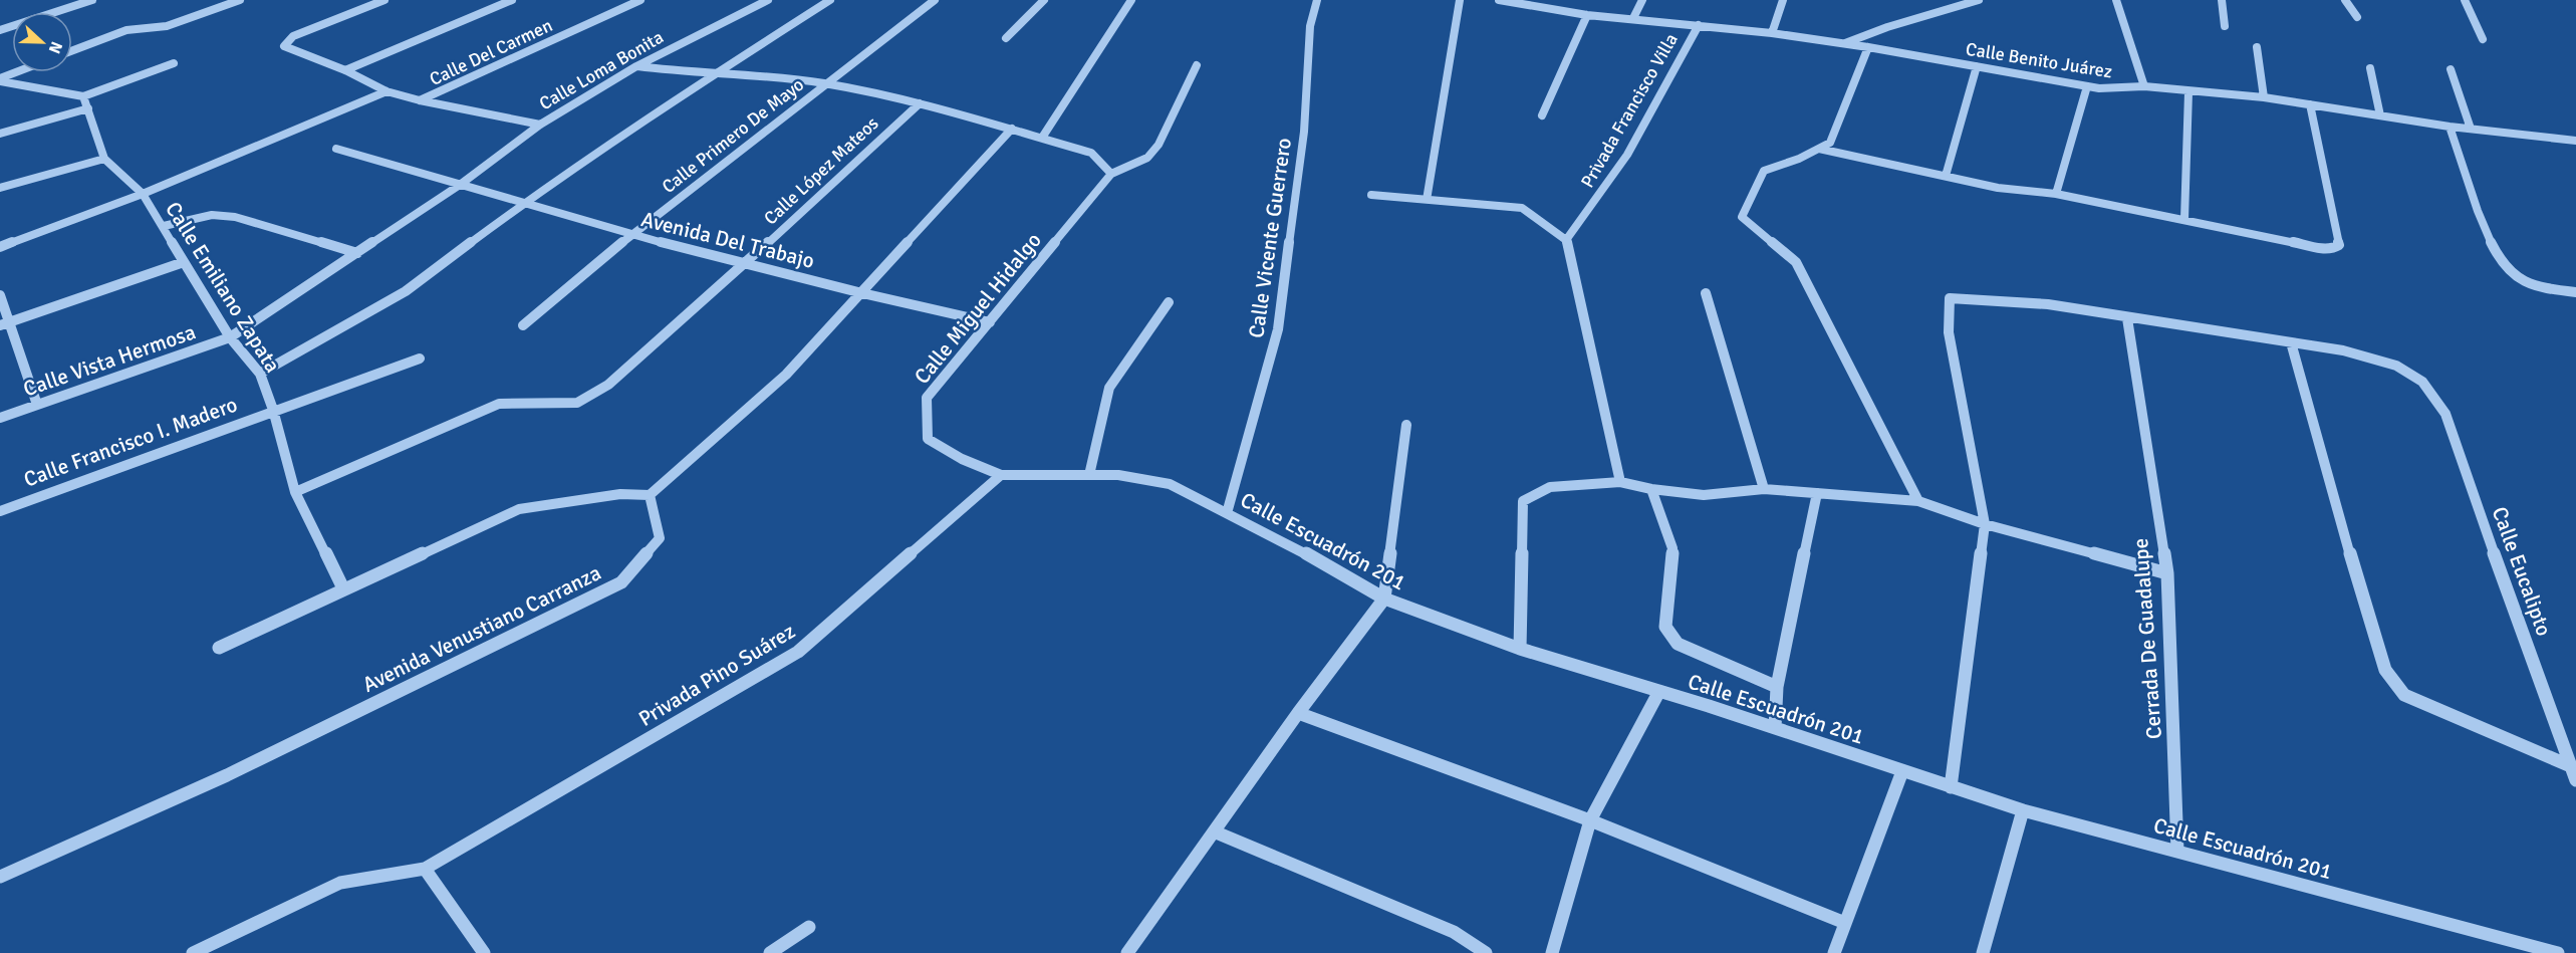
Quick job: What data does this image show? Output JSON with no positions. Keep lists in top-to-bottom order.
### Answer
{
  "streets": {
    "street": [
      "Calle Del Carmen",
      "Calle Benito Juárez",
      "Calle Loma Bonita",
      "Privada Francisco Villa",
      "Calle Primero De Mayo",
      "Calle López Mateos",
      "Calle Vicente Guerrero",
      "Avenida Del Trabajo",
      "Calle Emiliano Zapata",
      "Calle Miguel Hidalgo",
      "Calle Vista Hermosa",
      "Calle Francisco I. Madero",
      "Calle Escuadrón 201",
      "Calle Eucalipto",
      "Avenida Venustiano Carranza",
      "Cerrada De Guadalupe",
      "Privada Pino Suárez"
    ]
  },
  "crossings": [
    ["Calle Benito Juárez", "Privada Francisco Villa"],
    ["Calle Loma Bonita", "Avenida Del Trabajo"],
    ["Calle Loma Bonita", "Calle Emiliano Zapata"],
    ["Calle Loma Bonita", "Calle Vista Hermosa"],
    ["Calle Primero De Mayo", "Avenida Del Trabajo"],
    ["Calle López Mateos", "Avenida Del Trabajo"],
    ["Calle López Mateos", "Calle Emiliano Zapata"],
    ["Calle Vicente Guerrero", "Calle Escuadrón 201"],
    ["Avenida Del Trabajo", "Calle Miguel Hidalgo"],
    ["Calle Emiliano Zapata", "Calle Vista Hermosa"],
    ["Calle Emiliano Zapata", "Calle Francisco I. Madero"],
    ["Calle Miguel Hidalgo", "Calle Escuadrón 201"],
    ["Calle Miguel Hidalgo", "Privada Pino Suárez"],
    ["Calle Escuadrón 201", "Cerrada De Guadalupe"],
    ["Calle Escuadrón 201", "Privada Pino Suárez"]
  ],
  "north": "right"
}
